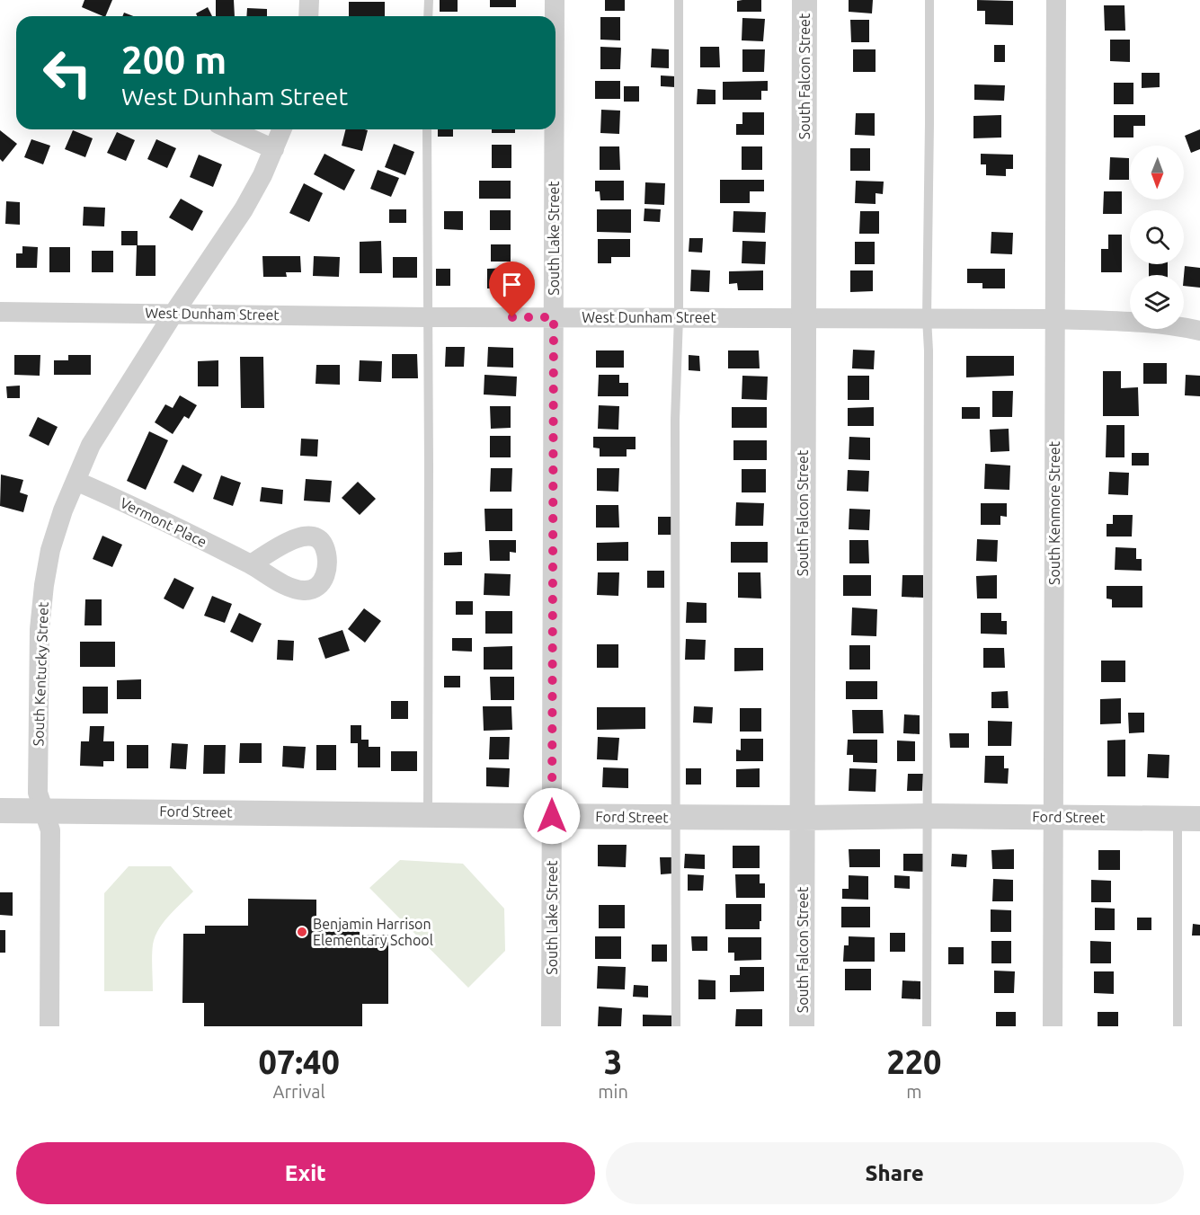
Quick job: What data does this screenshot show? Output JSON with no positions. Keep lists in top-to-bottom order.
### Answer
{
  "streets": {
    "street": [
      "South Falcon Street",
      "South Lake Street",
      "West Dunham Street",
      "South Kenmore Street",
      "Vermont Place",
      "South Kentucky Street",
      "Ford Street"
    ]
  },
  "crossings": [
    ["South Falcon Street", "West Dunham Street"],
    ["South Falcon Street", "Ford Street"],
    ["South Lake Street", "West Dunham Street"],
    ["South Lake Street", "Ford Street"],
    ["West Dunham Street", "South Kenmore Street"],
    ["West Dunham Street", "South Kentucky Street"],
    ["South Kenmore Street", "Ford Street"],
    ["Vermont Place", "South Kentucky Street"],
    ["South Kentucky Street", "Ford Street"]
  ],
  "places": ["Benjamin Harrison Elementary School"],
  "north": "bottom",
  "page": {
    "turn": ["200 m", "West Dunham Street"],
    "eta": [
      "07:40",
      "Arrival",
      "3",
      "min",
      "220",
      "m"
    ],
    "buttons": ["Exit", "Share"]
  }
}
